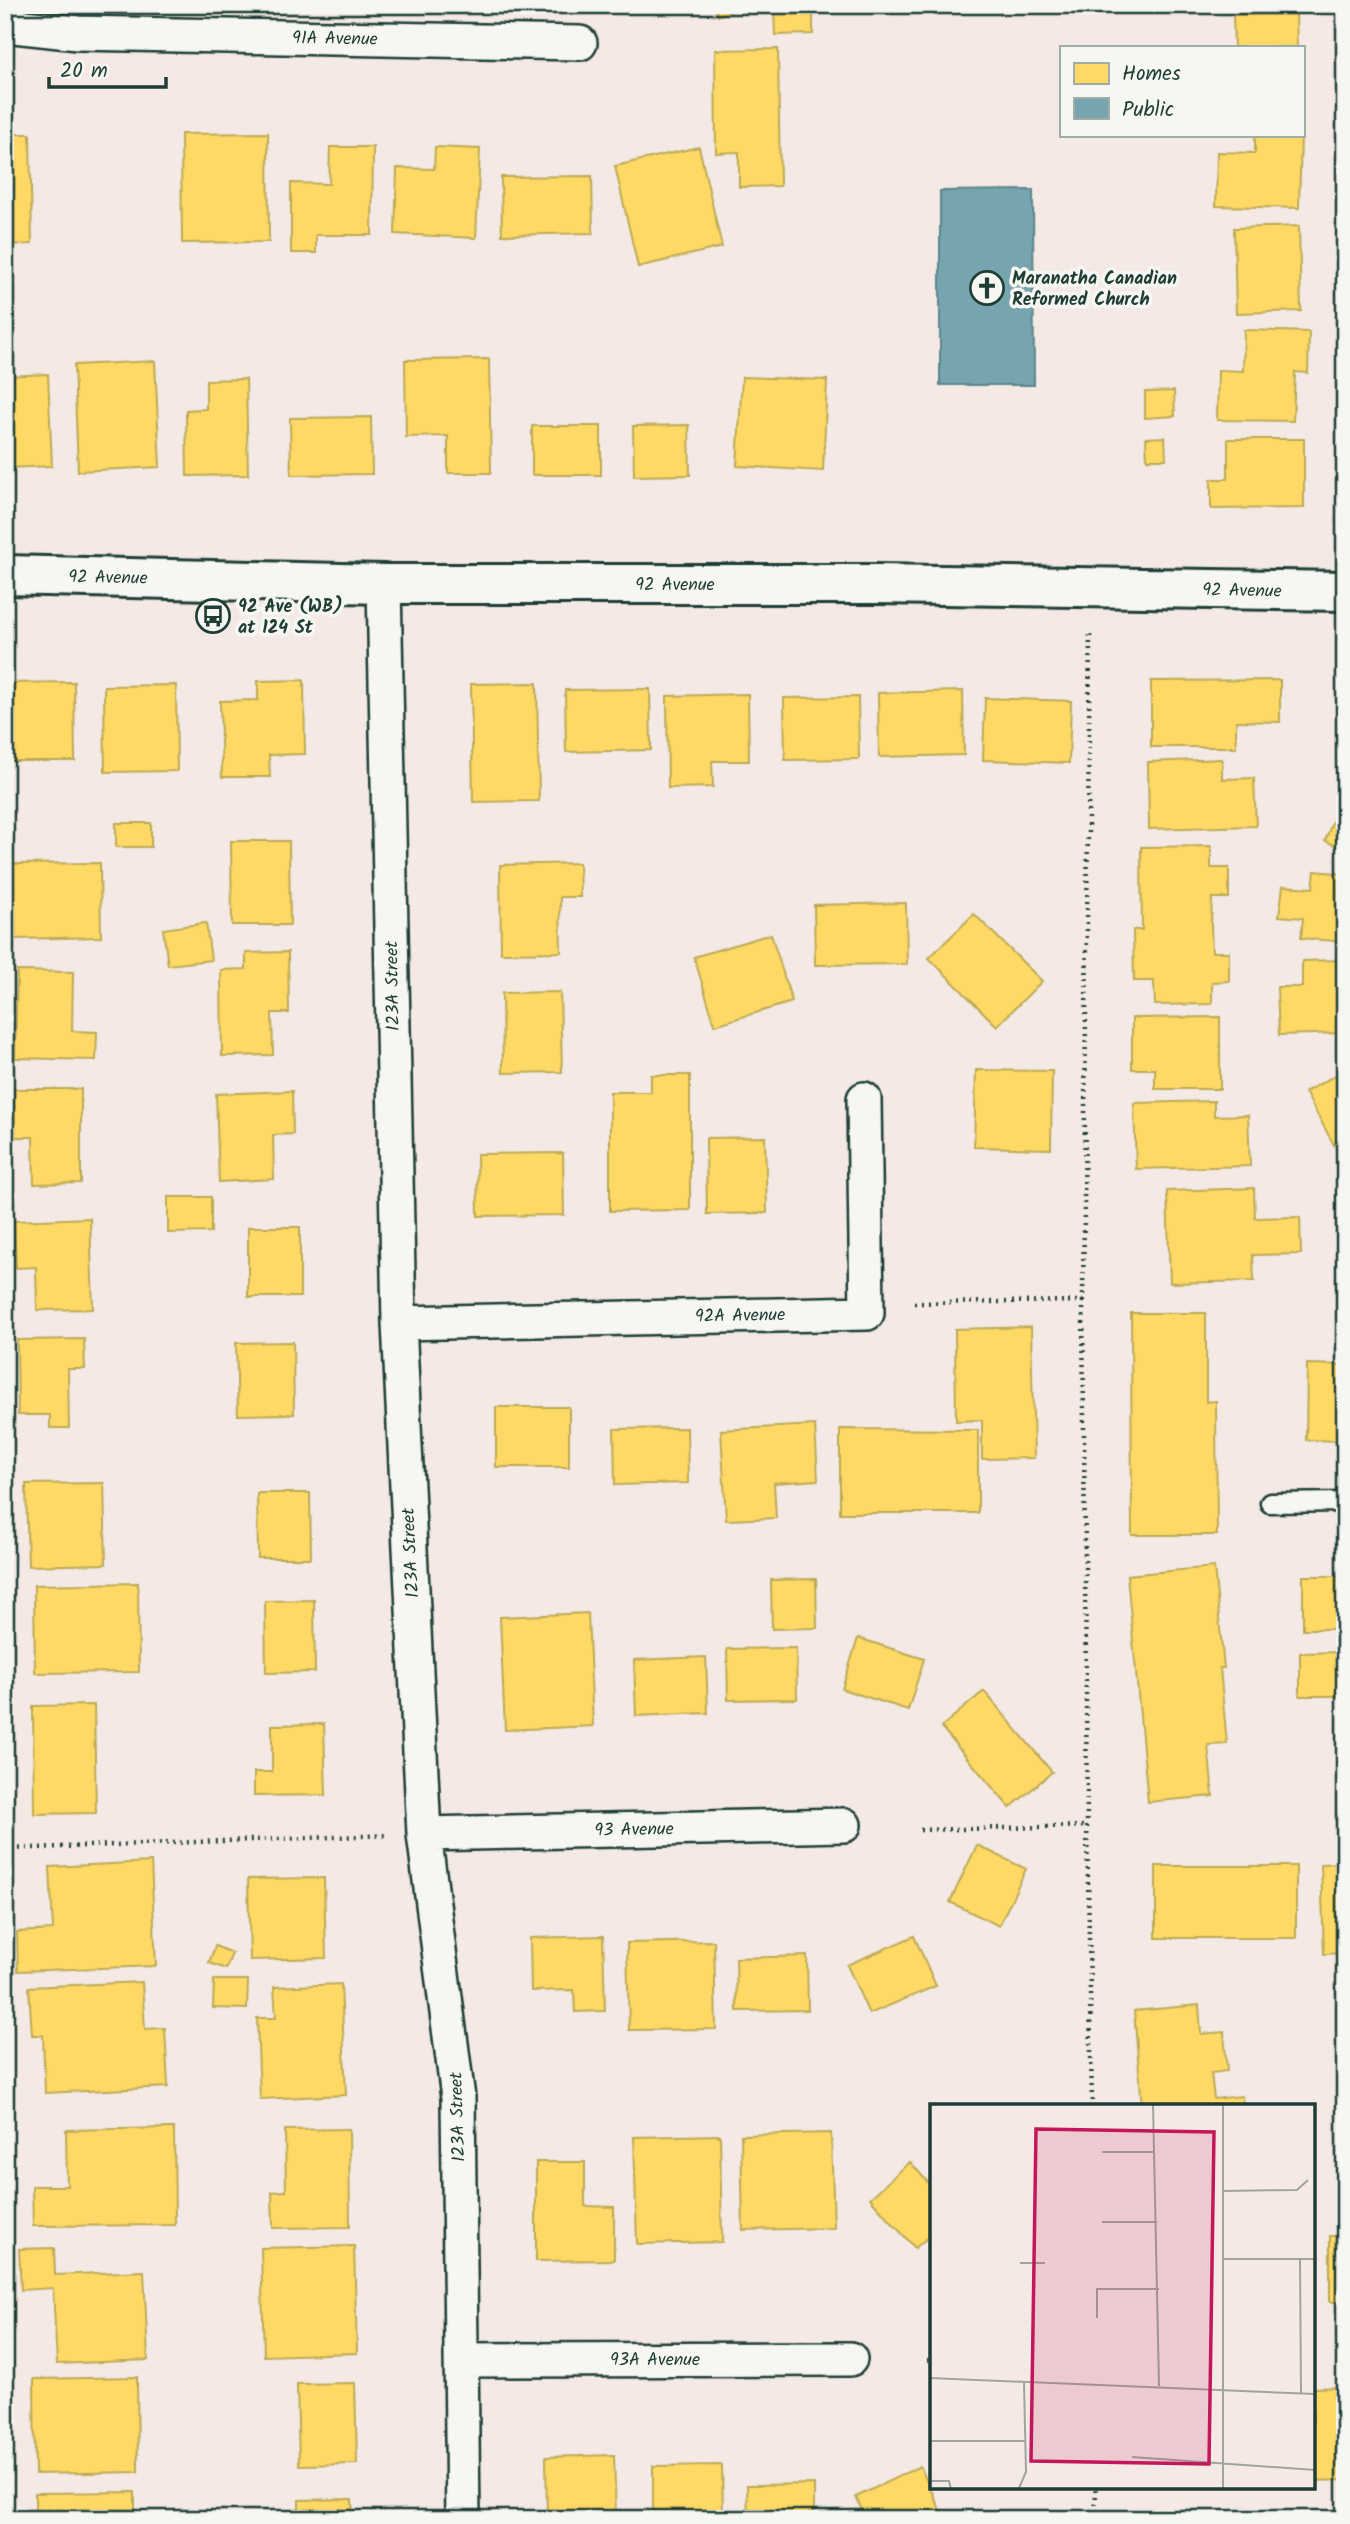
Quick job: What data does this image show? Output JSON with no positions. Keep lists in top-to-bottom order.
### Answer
{
  "streets": {
    "street": [
      "91A Avenue",
      "92 Avenue",
      "123A Street",
      "92A Avenue",
      "93 Avenue",
      "93A Avenue"
    ]
  },
  "crossings": [
    ["92 Avenue", "123A Street"],
    ["123A Street", "92A Avenue"],
    ["123A Street", "93 Avenue"],
    ["123A Street", "93A Avenue"]
  ],
  "places": {
    "church": ["Maranatha Canadian Reformed Church"],
    "bus stop": ["92 Ave (WB) at 124 St"]
  },
  "legend": ["Homes", "Public"],
  "scale_bar": "20 m"
}
